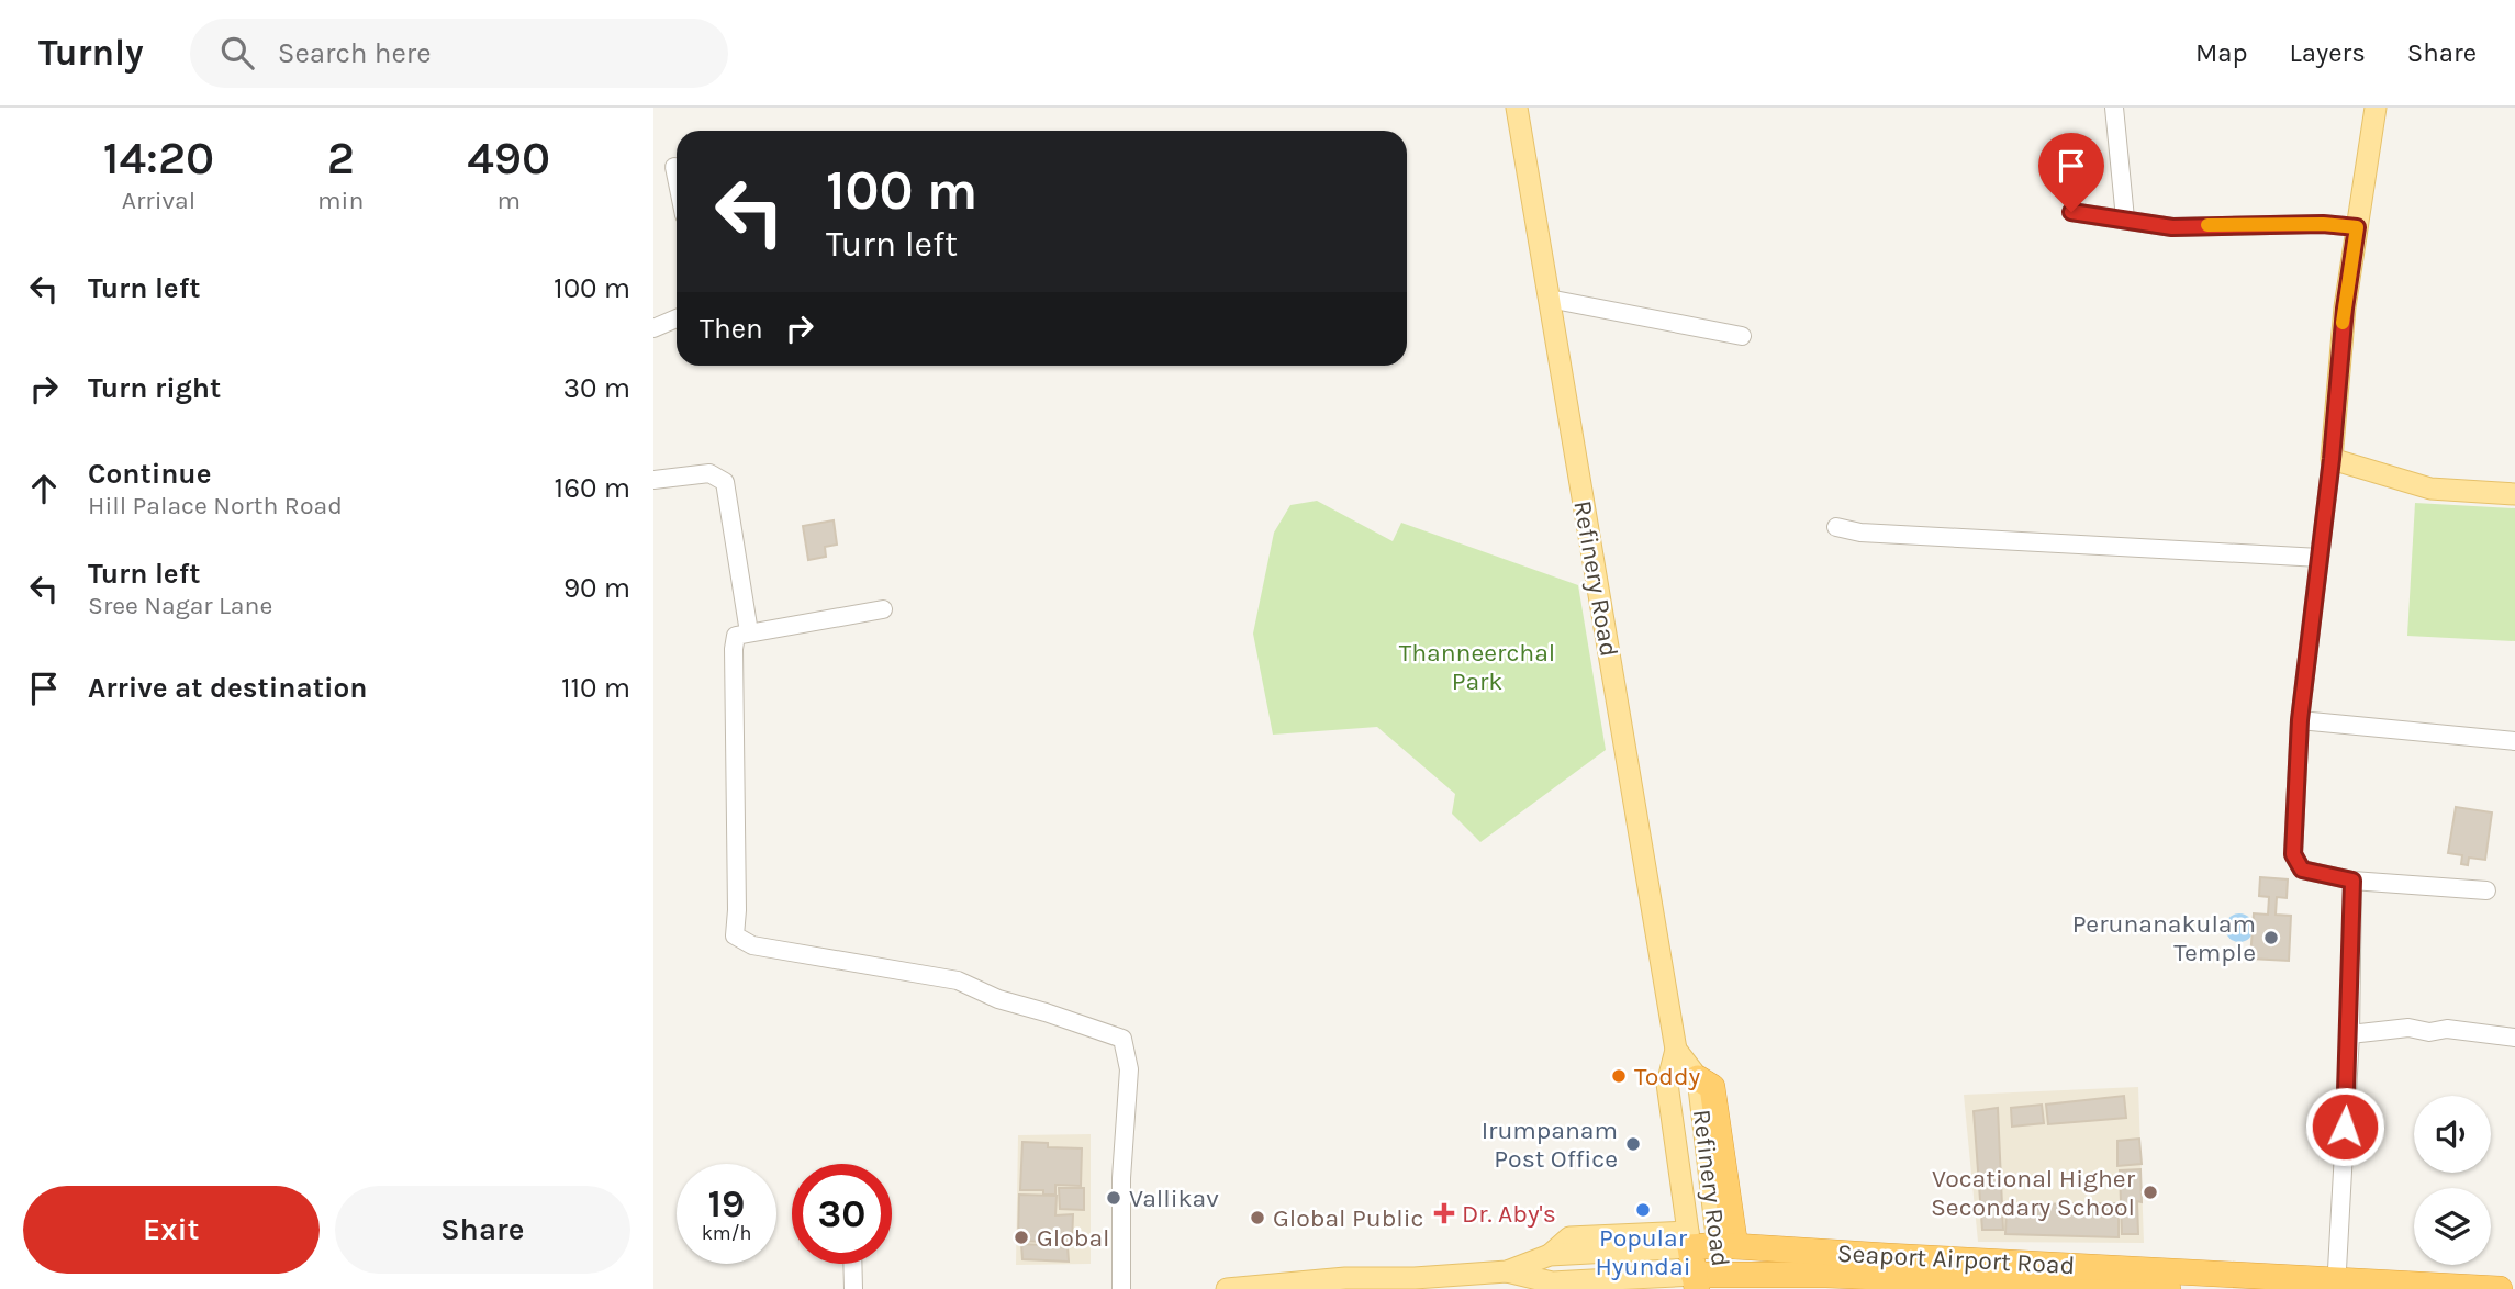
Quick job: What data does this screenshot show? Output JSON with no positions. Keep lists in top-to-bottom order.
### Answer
{
  "streets": {
    "highway": ["Refinery Road", "Seaport Airport Road"]
  },
  "crossings": [
    ["Refinery Road", "Seaport Airport Road"]
  ],
  "parks": ["Thanneerchal Park"],
  "places": {
    "other": [
      "Perunanakulam Temple",
      "Toddy",
      "Irumpanam Post Office",
      "Vocational Higher Secondary School",
      "Vallikav",
      "Popular Hyundai",
      "Global Public",
      "Global"
    ],
    "health": ["Dr. Aby's"]
  },
  "page": {
    "header": "Turnly",
    "search": "Search here",
    "nav": ["Map", "Layers", "Share"],
    "eta": [
      "14:20",
      "Arrival",
      "2",
      "min",
      "490",
      "m"
    ],
    "turn": ["100 m", "Turn left"],
    "list": [
      {
        "name": "Turn left",
        "value": "100 m"
      },
      {
        "name": "Turn right",
        "value": "30 m"
      },
      {
        "name": "Continue",
        "note": "Hill Palace North Road",
        "value": "160 m"
      },
      {
        "name": "Turn left",
        "note": "Sree Nagar Lane",
        "value": "90 m"
      },
      {
        "name": "Arrive at destination",
        "value": "110 m"
      }
    ],
    "then": "Then",
    "speed": "19 km/h",
    "limit": "30",
    "buttons": ["Exit", "Share"]
  }
}
